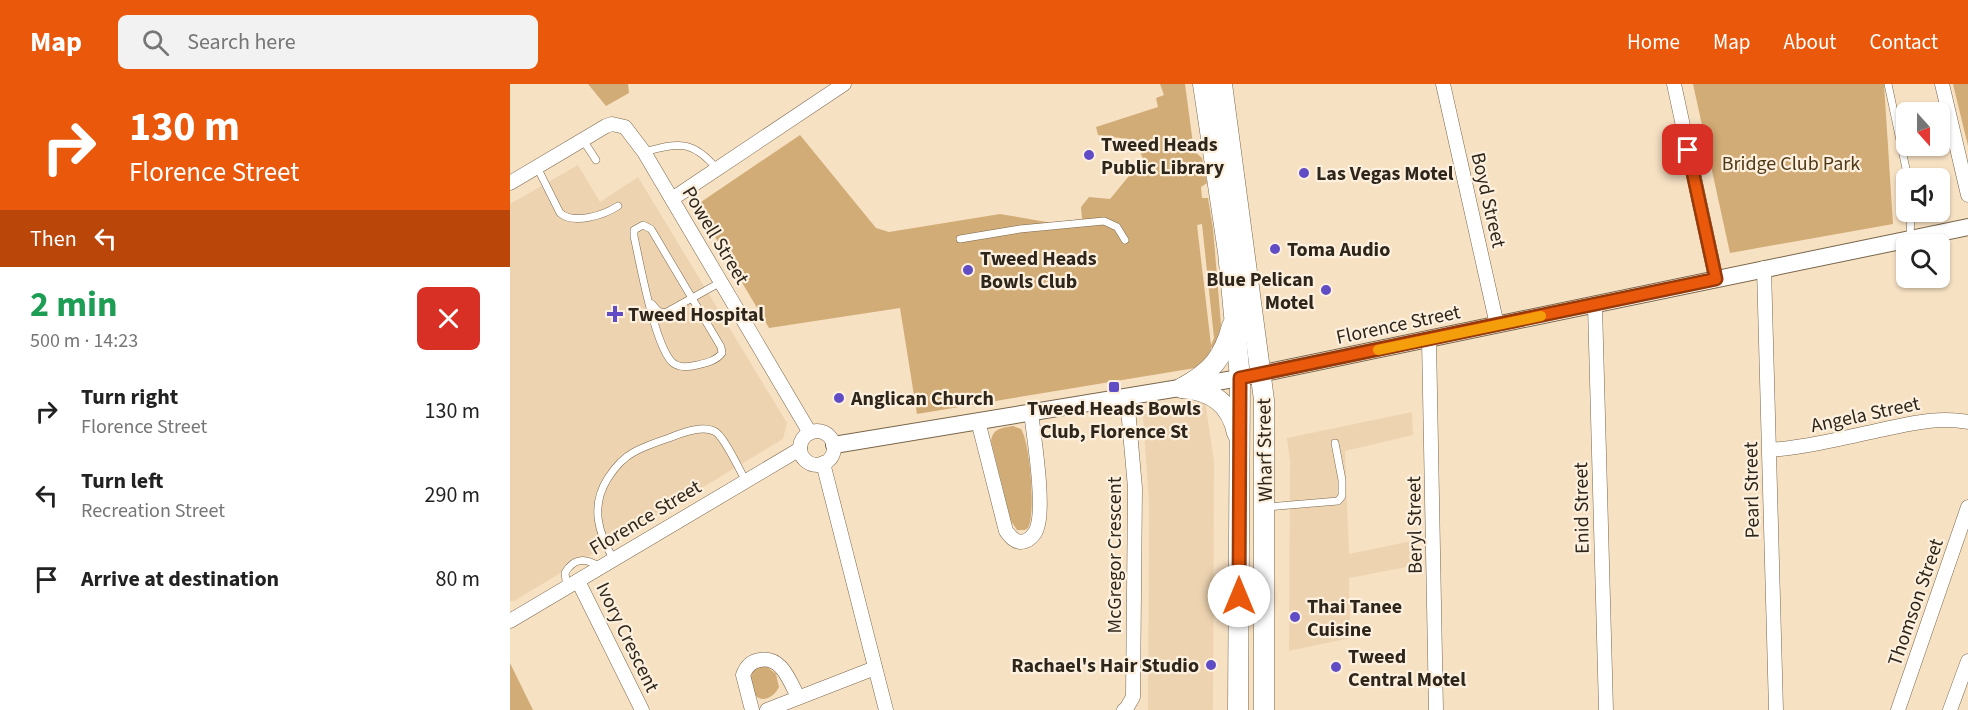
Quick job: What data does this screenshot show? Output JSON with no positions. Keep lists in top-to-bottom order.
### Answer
{
  "streets": {
    "main road": ["Wharf Street"],
    "street": [
      "Boyd Street",
      "Powell Street",
      "Florence Street",
      "Angela Street",
      "Pearl Street",
      "Enid Street",
      "Beryl Street",
      "McGregor Crescent",
      "Thomson Street",
      "Ivory Crescent"
    ]
  },
  "crossings": [
    ["Boyd Street", "Florence Street"],
    ["Powell Street", "Florence Street"],
    ["Florence Street", "Wharf Street"],
    ["Florence Street", "Pearl Street"],
    ["Florence Street", "Enid Street"],
    ["Florence Street", "Beryl Street"],
    ["Florence Street", "McGregor Crescent"],
    ["Florence Street", "Ivory Crescent"],
    ["Angela Street", "Pearl Street"]
  ],
  "parks": ["Bridge Club Park"],
  "places": {
    "other": [
      "Tweed Heads Public Library",
      "Las Vegas Motel",
      "Toma Audio",
      "Tweed Heads Bowls Club",
      "Blue Pelican Motel",
      "Anglican Church",
      "Thai Tanee Cuisine",
      "Rachael's Hair Studio",
      "Tweed Central Motel"
    ],
    "health": ["Tweed Hospital"],
    "transit": ["Tweed Heads Bowls Club, Florence St"]
  },
  "north": "bottom",
  "page": {
    "header": "Map",
    "search": "Search here",
    "nav": [
      "Home",
      "Map",
      "About",
      "Contact"
    ],
    "turn": ["130 m", "Florence Street"],
    "then": "Then",
    "heading": ["2 min", "500 m · 14:23"],
    "list": [
      {
        "name": "Turn right",
        "note": "Florence Street",
        "value": "130 m"
      },
      {
        "name": "Turn left",
        "note": "Recreation Street",
        "value": "290 m"
      },
      {
        "name": "Arrive at destination",
        "value": "80 m"
      }
    ]
  }
}
